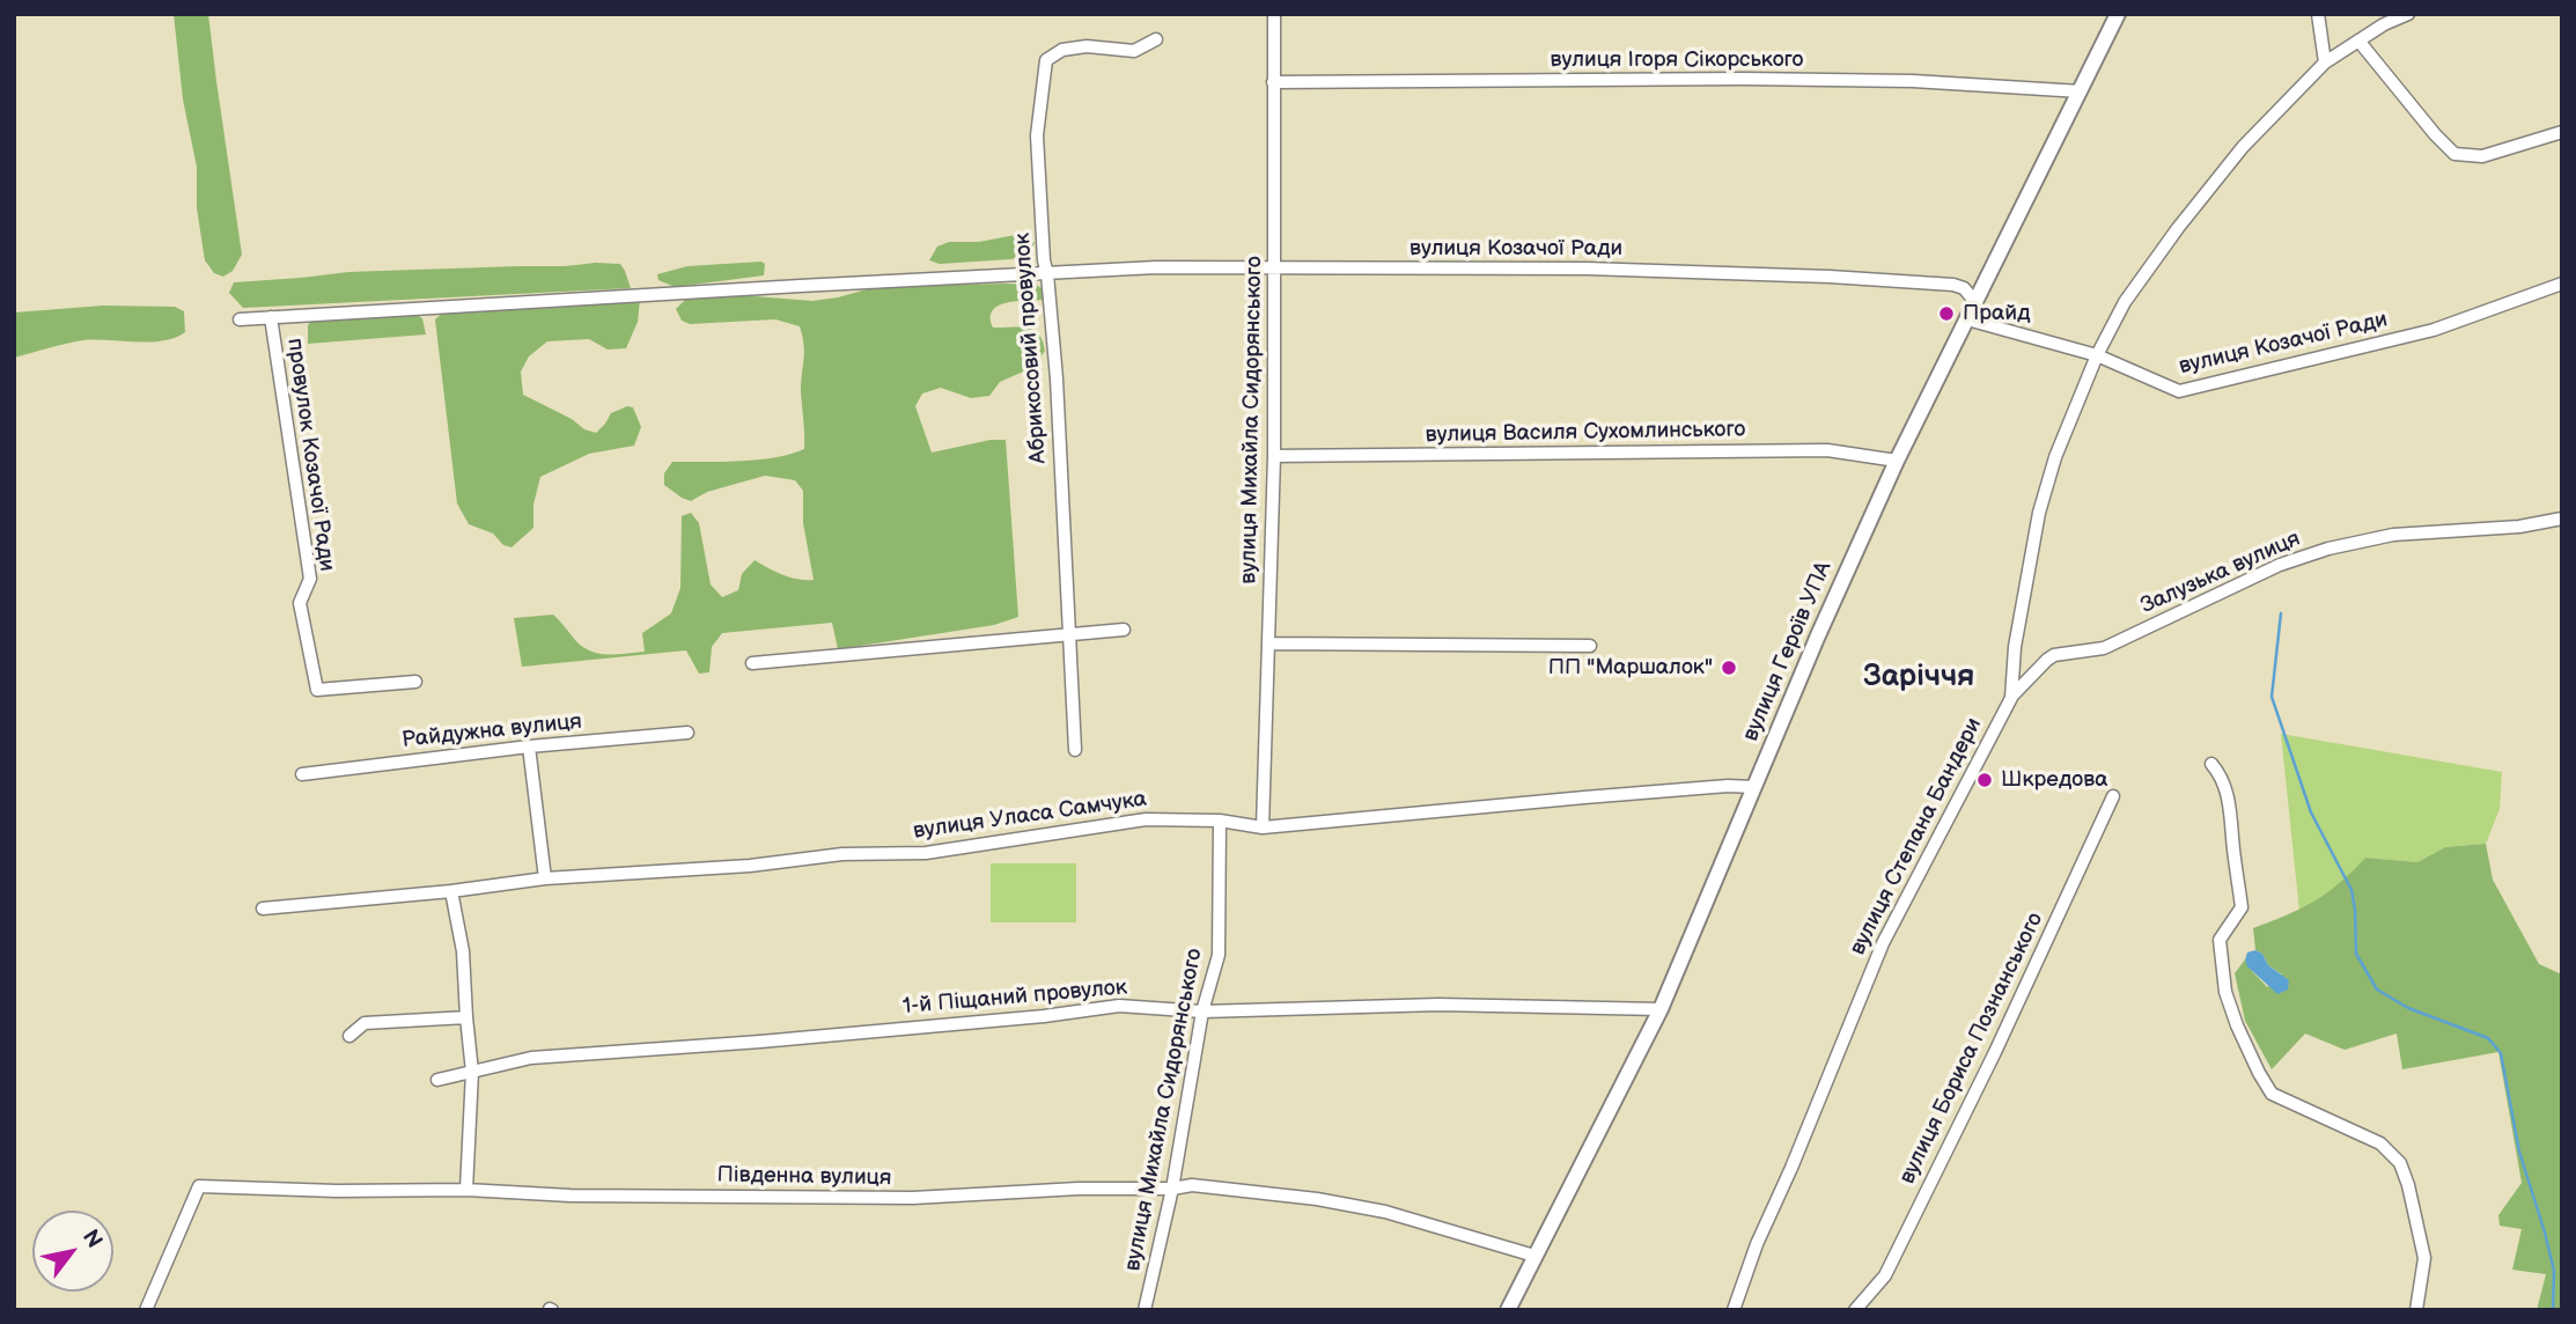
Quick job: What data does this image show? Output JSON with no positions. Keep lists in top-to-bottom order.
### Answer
{
  "streets": {
    "street": [
      "вулиця Ігоря Сікорського",
      "вулиця Козачої Ради",
      "Абрикосовий провулок",
      "вулиця Михайла Сидорянського",
      "вулиця Василя Сухомлинського",
      "провулок Козачої Ради",
      "Залузька вулиця",
      "вулиця Героїв УПА",
      "Райдужна вулиця",
      "вулиця Уласа Самчука",
      "вулиця Степана Бандери",
      "1-й Піщаний провулок",
      "вулиця Бориса Познанського",
      "Південна вулиця"
    ]
  },
  "crossings": [
    ["вулиця Ігоря Сікорського", "вулиця Михайла Сидорянського"],
    ["вулиця Ігоря Сікорського", "вулиця Героїв УПА"],
    ["вулиця Козачої Ради", "Абрикосовий провулок"],
    ["вулиця Козачої Ради", "вулиця Михайла Сидорянського"],
    ["вулиця Козачої Ради", "провулок Козачої Ради"],
    ["вулиця Козачої Ради", "вулиця Героїв УПА"],
    ["вулиця Козачої Ради", "вулиця Степана Бандери"],
    ["вулиця Михайла Сидорянського", "вулиця Василя Сухомлинського"],
    ["вулиця Михайла Сидорянського", "вулиця Уласа Самчука"],
    ["вулиця Михайла Сидорянського", "1-й Піщаний провулок"],
    ["вулиця Михайла Сидорянського", "Південна вулиця"],
    ["вулиця Василя Сухомлинського", "вулиця Героїв УПА"],
    ["Залузька вулиця", "вулиця Степана Бандери"],
    ["вулиця Героїв УПА", "вулиця Уласа Самчука"],
    ["вулиця Героїв УПА", "1-й Піщаний провулок"],
    ["вулиця Героїв УПА", "Південна вулиця"]
  ],
  "districts": ["Заріччя"],
  "places": ["Прайд", "ПП \"Маршалок\"", "Шкредова"],
  "north": "top right"
}
